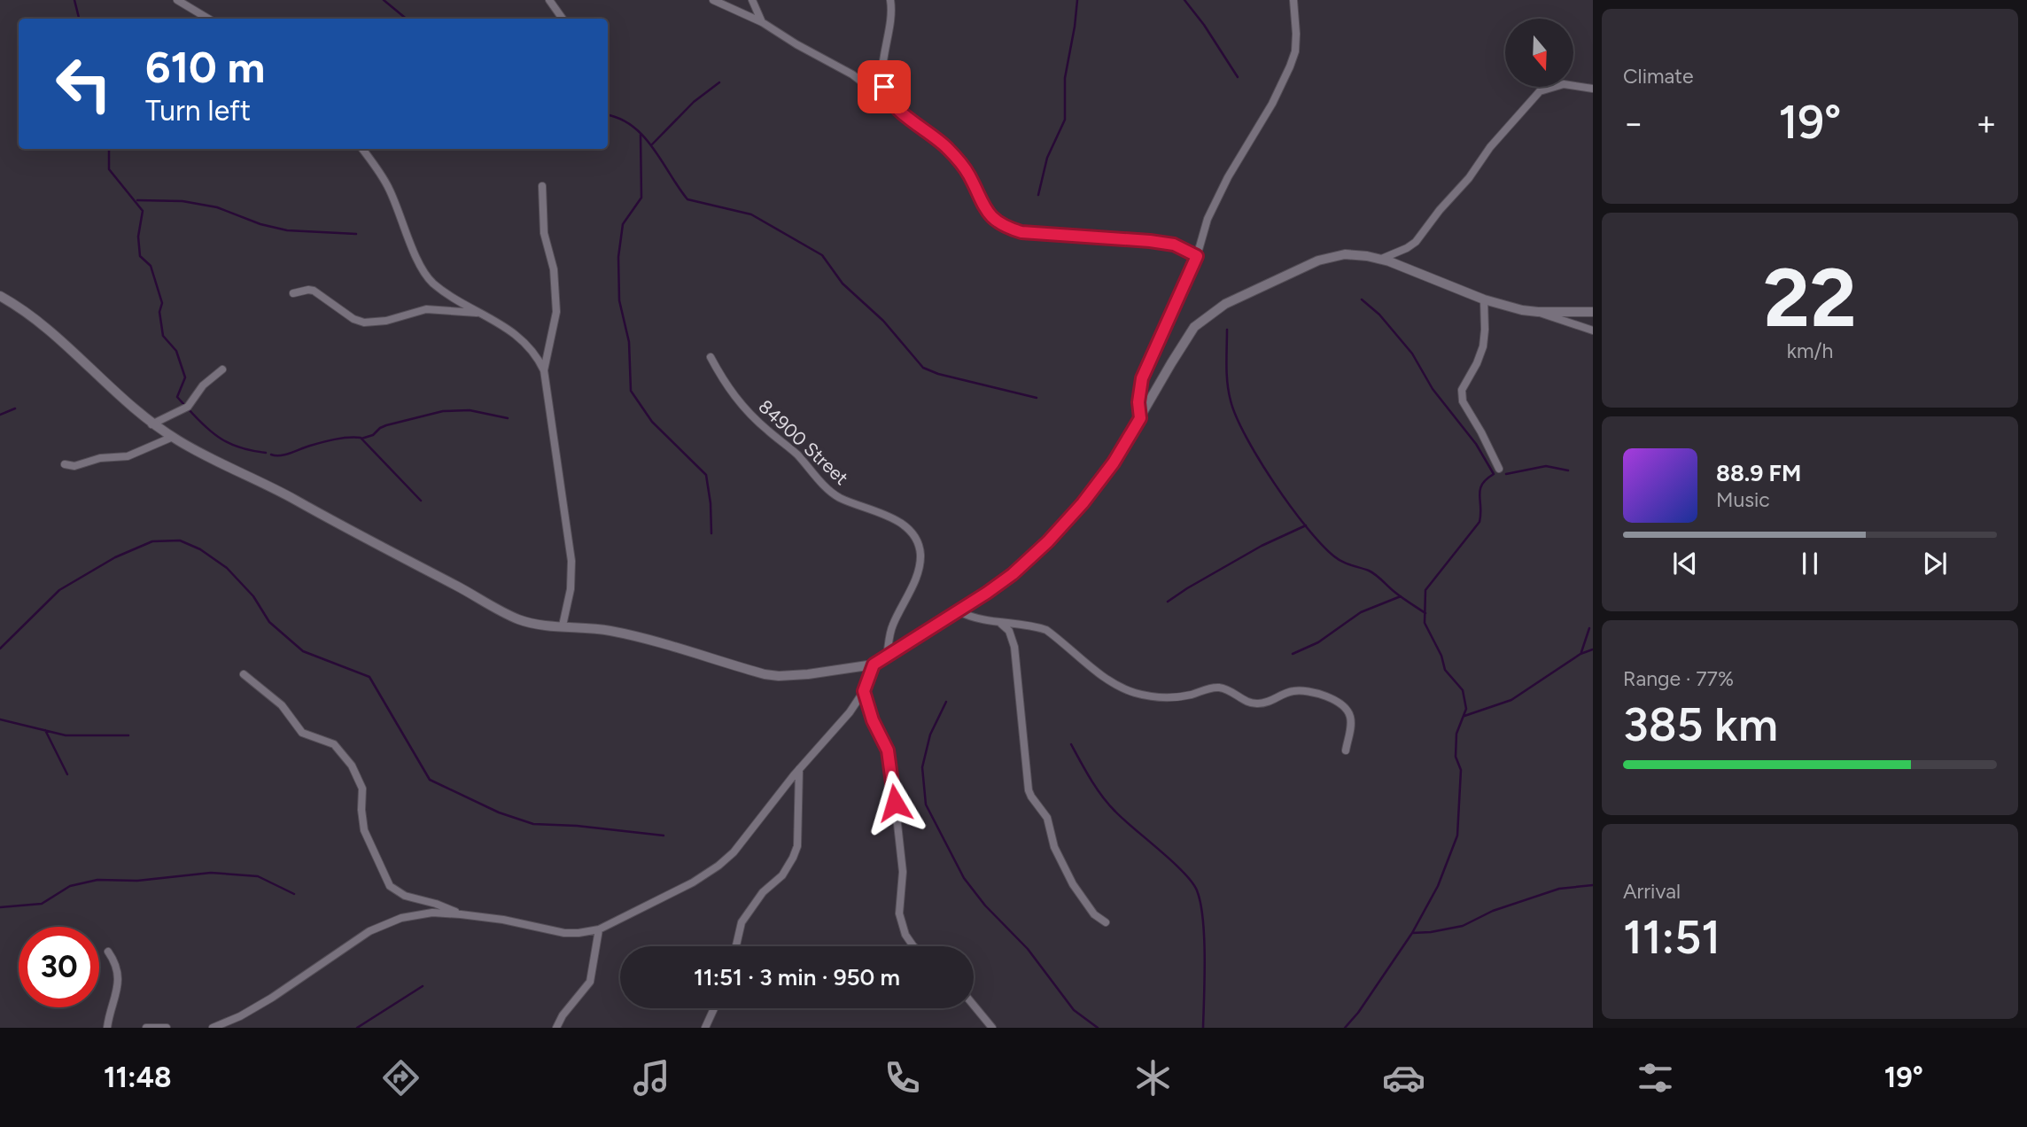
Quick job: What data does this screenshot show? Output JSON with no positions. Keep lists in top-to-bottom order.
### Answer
{
  "streets": {
    "street": ["84900 Street"]
  },
  "north": "bottom",
  "page": {
    "tile": [
      "Climate",
      ["22", "km/h"],
      ["Range · 77%", "385 km"],
      ["Arrival", "11:51"]
    ],
    "turn": ["610 m", "Turn left"],
    "heat": ["−", "19°", "+"],
    "song": ["88.9 FM", "Music"],
    "limit": "30",
    "trip": "11:51 · 3 min · 950 m",
    "tabs": ["11:48", "19°"]
  }
}
